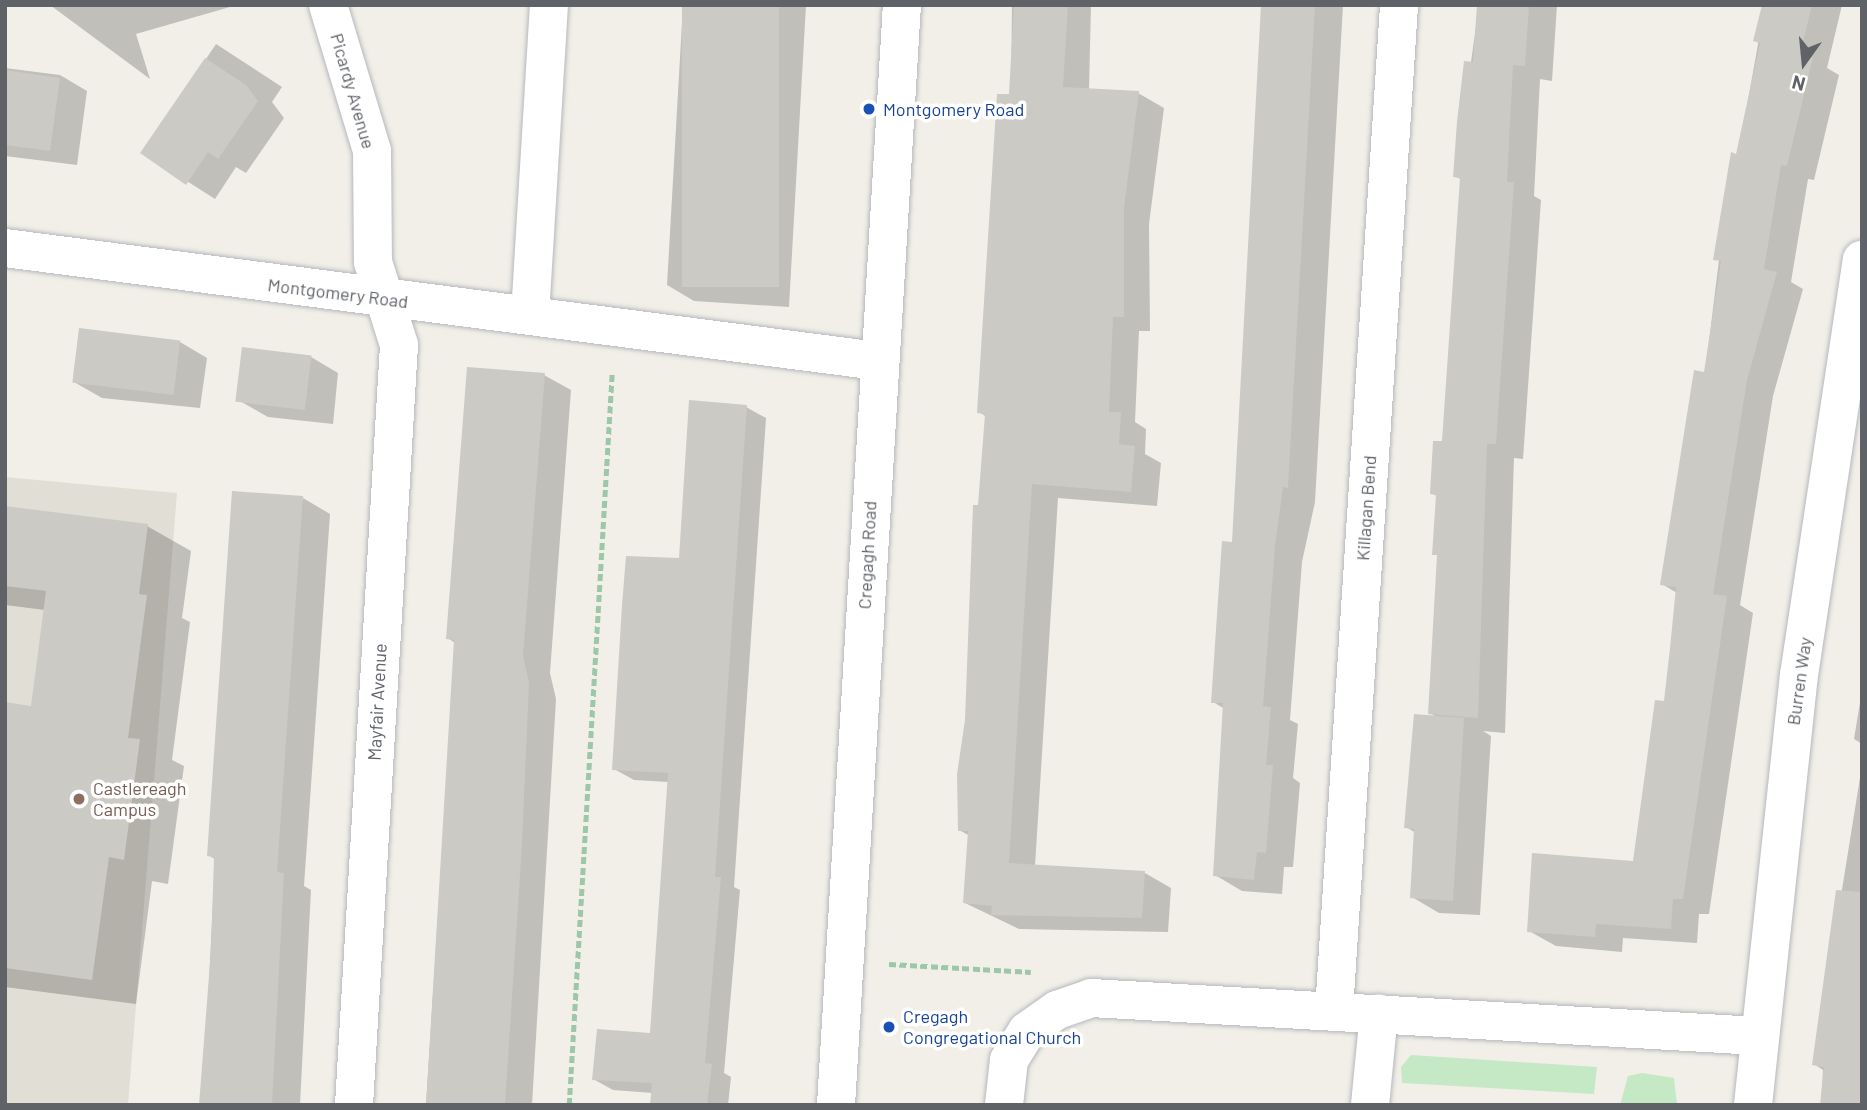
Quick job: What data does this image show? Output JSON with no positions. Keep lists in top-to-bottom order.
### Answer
{
  "streets": {
    "street": [
      "Picardy Avenue",
      "Montgomery Road",
      "Killagan Bend",
      "Cregagh Road",
      "Burren Way",
      "Mayfair Avenue"
    ]
  },
  "crossings": [
    ["Picardy Avenue", "Montgomery Road"],
    ["Picardy Avenue", "Mayfair Avenue"],
    ["Montgomery Road", "Cregagh Road"],
    ["Montgomery Road", "Mayfair Avenue"]
  ],
  "places": ["Montgomery Road", "Castlereagh Campus", "Cregagh Congregational Church"],
  "north": "bottom"
}
